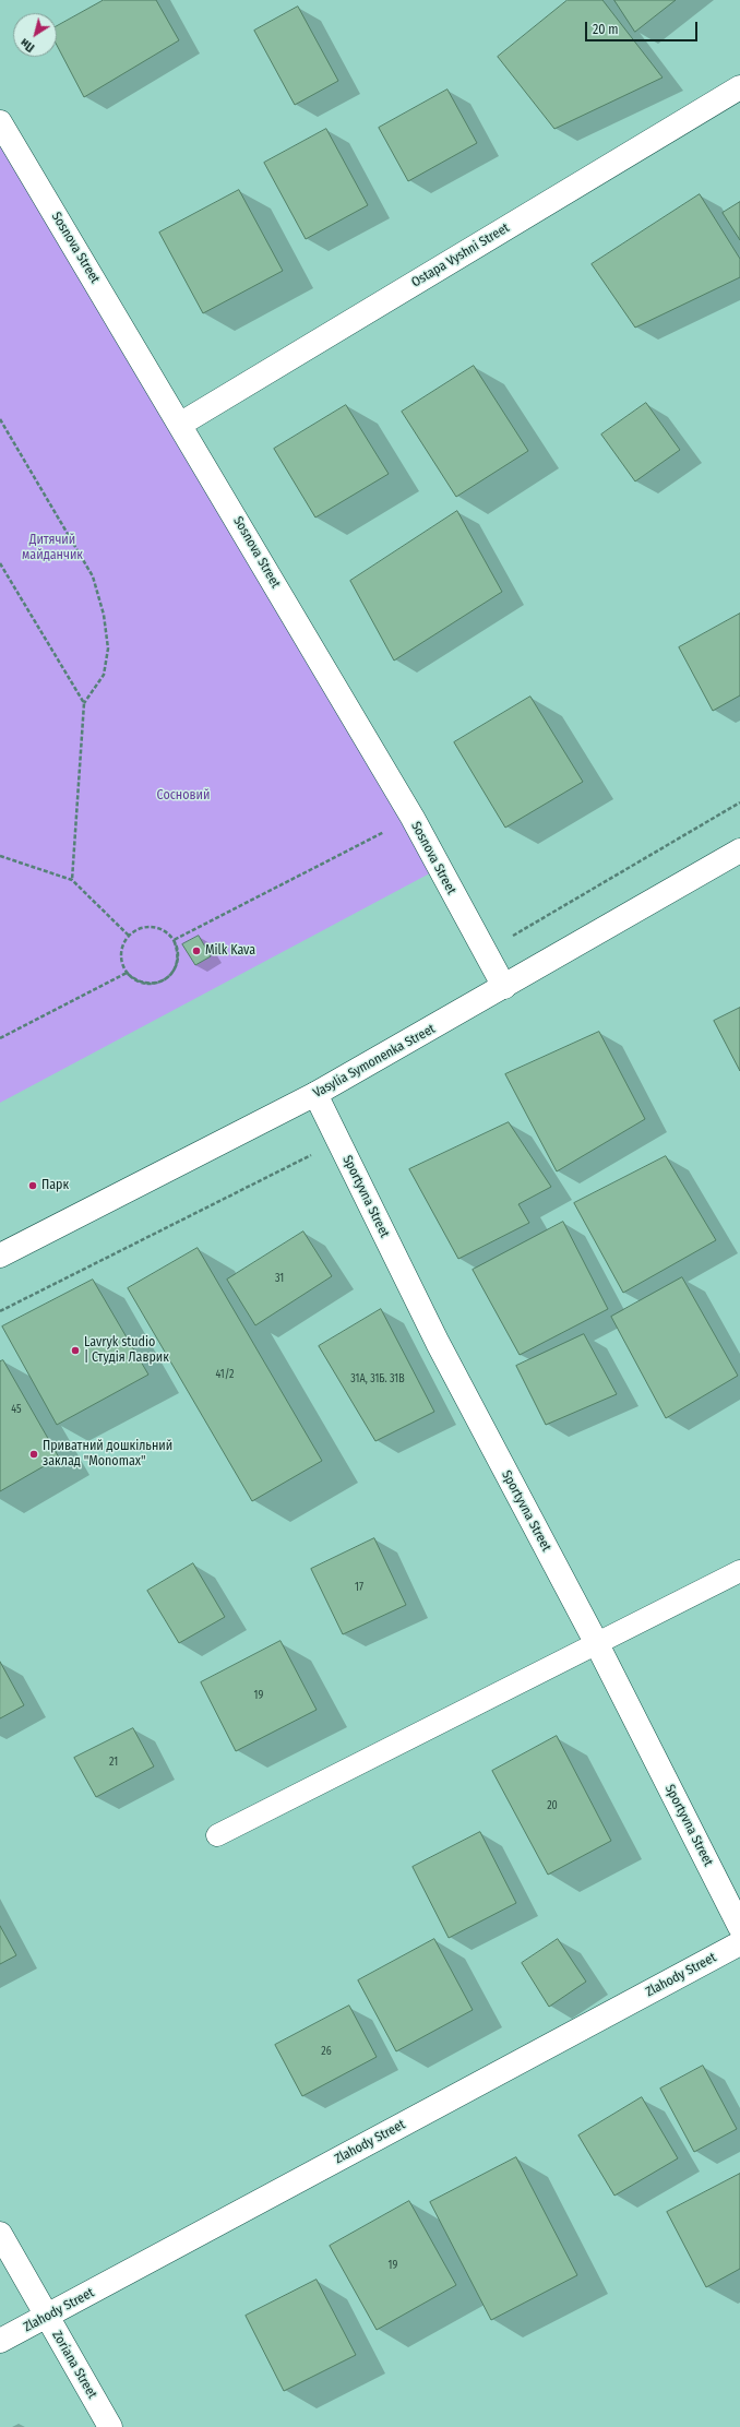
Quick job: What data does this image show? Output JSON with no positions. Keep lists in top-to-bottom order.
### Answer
{
  "streets": {
    "street": [
      "Sosnova Street",
      "Ostapa Vyshni Street",
      "Vasylia Symonenka Street",
      "Sportyvna Street",
      "Zlahody Street",
      "Zoriana Street"
    ]
  },
  "crossings": [
    ["Sosnova Street", "Ostapa Vyshni Street"],
    ["Sosnova Street", "Vasylia Symonenka Street"],
    ["Vasylia Symonenka Street", "Sportyvna Street"],
    ["Zlahody Street", "Zoriana Street"]
  ],
  "parks": ["Дитячий майданчик", "Сосновий"],
  "places": [
    "Milk Kava",
    "Парк",
    "Lavryk studio | Студія Лаврик",
    "Приватний дошкільний заклад \"Monomax\""
  ],
  "house_numbers": [
    "31",
    "41/2",
    "31А, 31Б. 31В",
    "45",
    "17",
    "19",
    "21",
    "20",
    "26",
    "19"
  ],
  "scale_bar": "20 m",
  "north": "bottom left"
}
